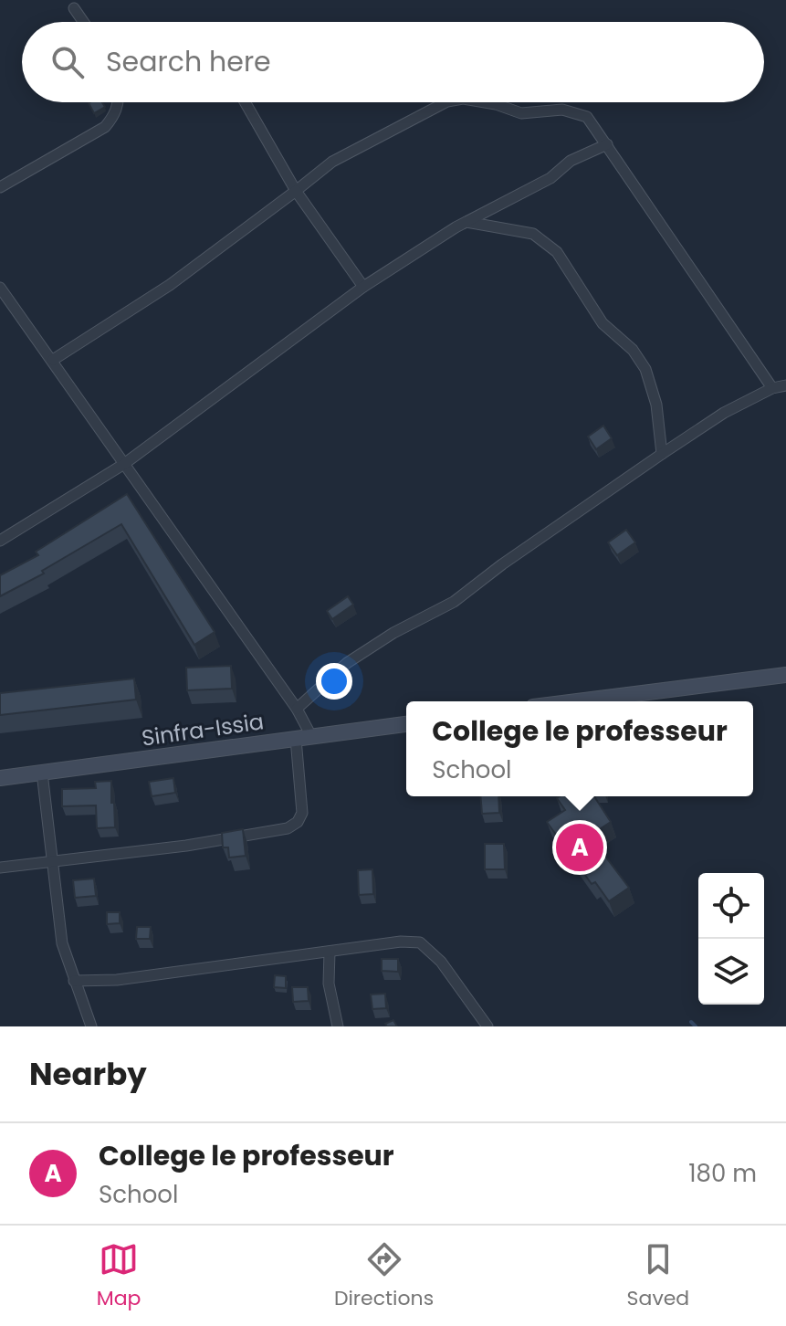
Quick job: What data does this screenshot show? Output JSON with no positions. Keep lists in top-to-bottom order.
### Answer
{
  "streets": {
    "main road": ["Sinfra-Issia"]
  },
  "page": {
    "search": "Search here",
    "popup": ["College le professeur", "School"],
    "pins": "A",
    "heading": "Nearby",
    "list": [
      {
        "mark": "A",
        "name": "College le professeur",
        "note": "School",
        "value": "180 m"
      }
    ],
    "nav": ["Map", "Directions", "Saved"]
  }
}
